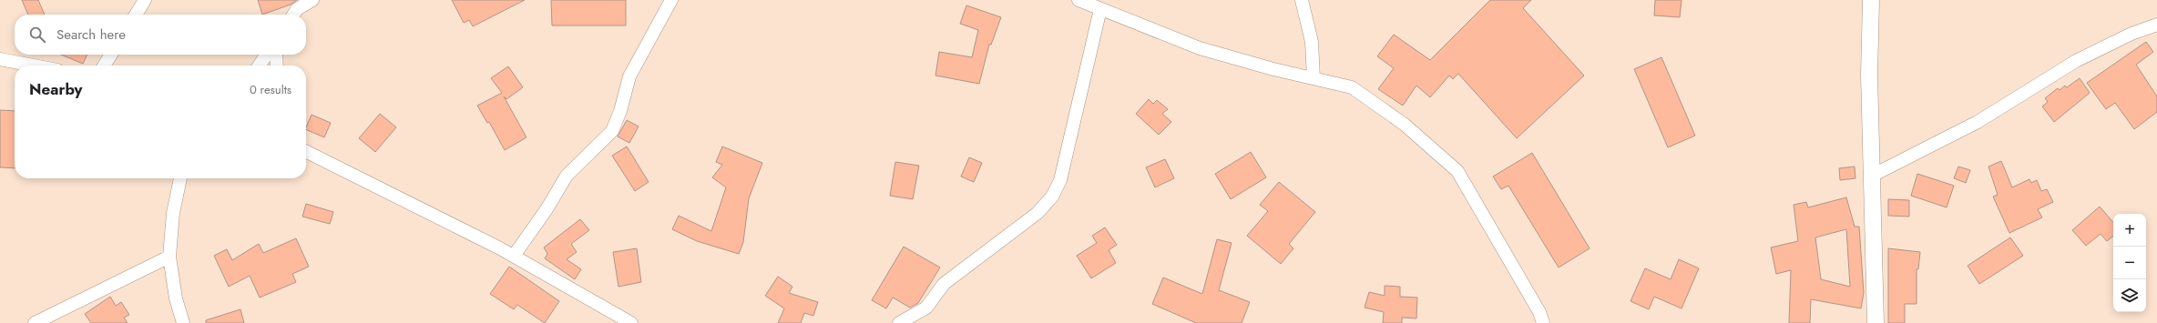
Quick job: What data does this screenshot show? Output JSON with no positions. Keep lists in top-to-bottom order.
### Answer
{
  "page": {
    "search": "Search here",
    "heading": ["Nearby", "0 results"],
    "map_buttons": ["+", "−"]
  }
}
